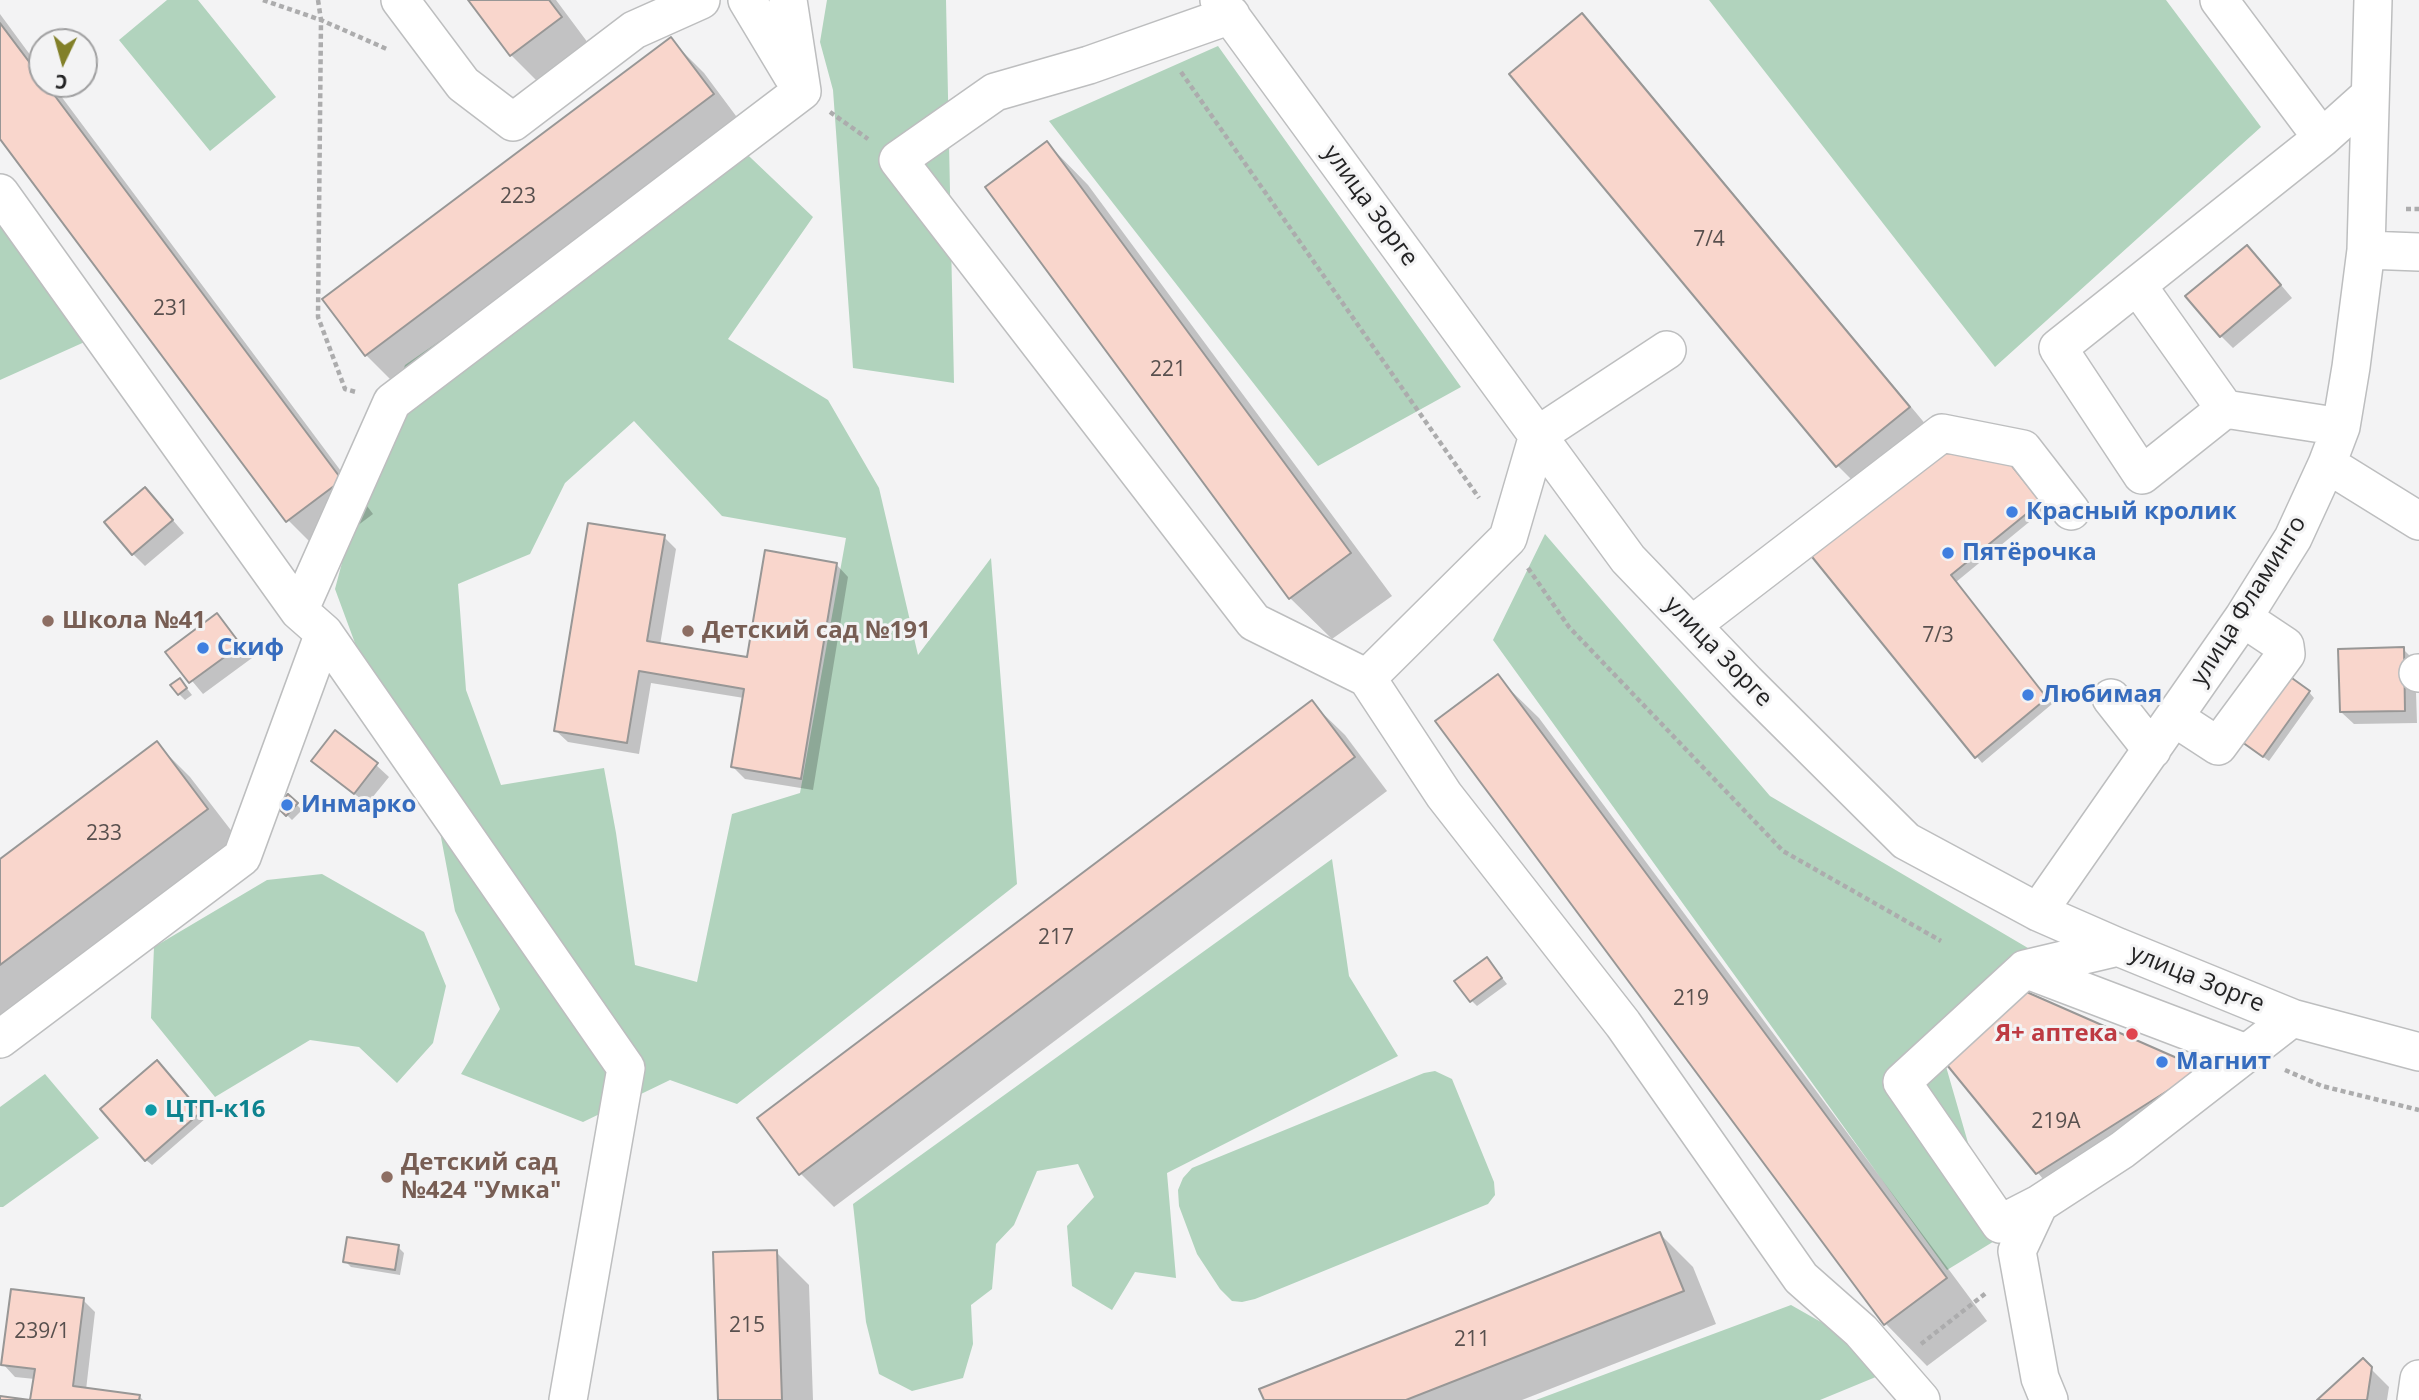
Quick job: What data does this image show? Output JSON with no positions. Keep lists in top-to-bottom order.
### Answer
{
  "streets": {
    "street": ["улица Зорге", "улица Фламинго"]
  },
  "crossings": [
    ["улица Зорге", "улица Фламинго"]
  ],
  "places": [
    "Красный кролик",
    "Пятёрочка",
    "Школа №41",
    "Детский сад №191",
    "Скиф",
    "Любимая",
    "Инмарко",
    "Я+ аптека",
    "Магнит",
    "ЦТП-к16",
    "Детский сад №424 \"Умка\""
  ],
  "house_numbers": [
    "223",
    "7/4",
    "231",
    "221",
    "7/3",
    "233",
    "217",
    "219",
    "219А",
    "215",
    "239/1",
    "211"
  ],
  "north": "bottom"
}
